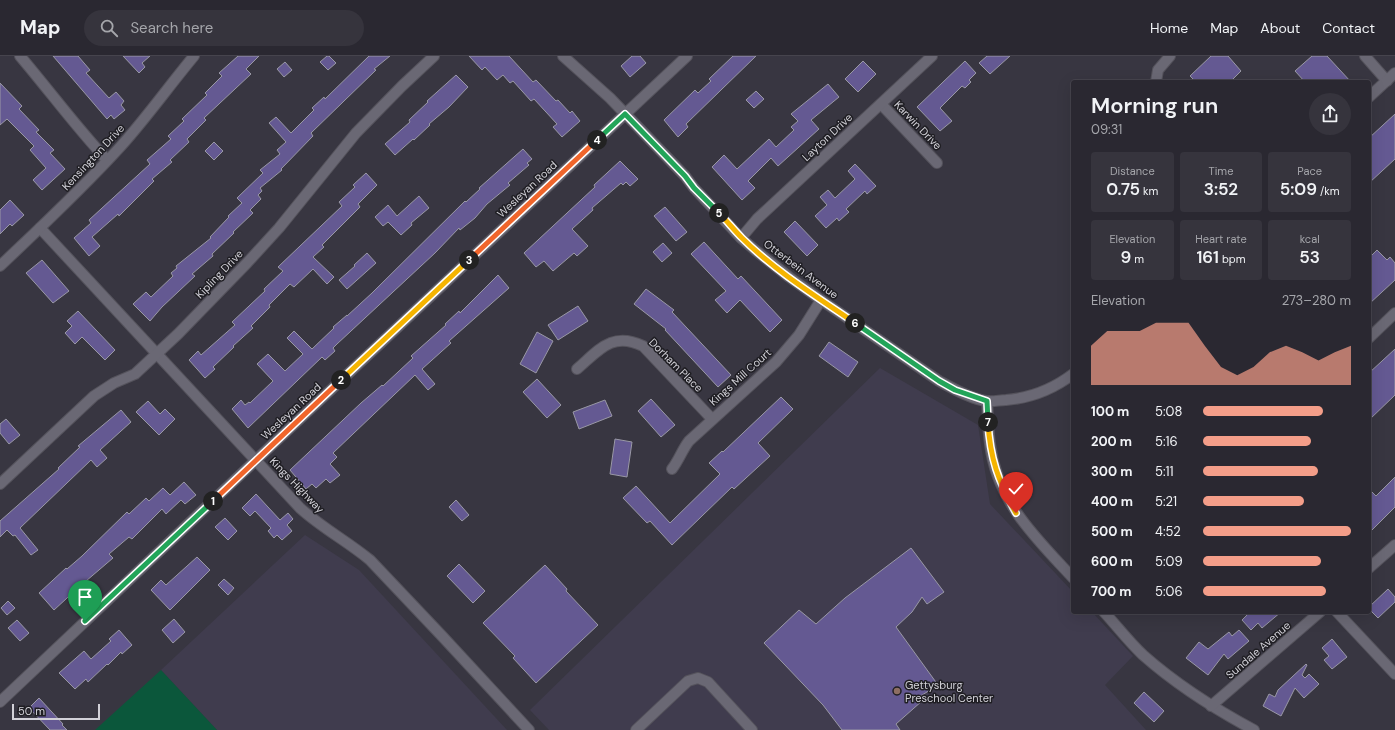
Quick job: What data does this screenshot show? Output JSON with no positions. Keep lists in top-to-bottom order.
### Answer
{
  "streets": {
    "street": [
      "Karwin Drive",
      "Layton Drive",
      "Kensington Drive",
      "Wesleyan Road",
      "Otterbein Avenue",
      "Kipling Drive",
      "Dorham Place",
      "Kings Mill Court",
      "Kings Highway",
      "Sundale Avenue"
    ]
  },
  "crossings": [
    ["Karwin Drive", "Layton Drive"],
    ["Layton Drive", "Otterbein Avenue"],
    ["Kensington Drive", "Kings Highway"],
    ["Wesleyan Road", "Otterbein Avenue"],
    ["Wesleyan Road", "Kings Highway"],
    ["Otterbein Avenue", "Kings Mill Court"],
    ["Kipling Drive", "Kings Highway"],
    ["Dorham Place", "Kings Mill Court"]
  ],
  "places": ["Gettysburg Preschool Center"],
  "scale_bar": "50 m",
  "page": {
    "header": "Map",
    "search": "Search here",
    "nav": [
      "Home",
      "Map",
      "About",
      "Contact"
    ],
    "heading": ["Morning run", "09:31"],
    "pins": [
      "4",
      "5",
      "3",
      "6",
      "2",
      "7",
      "1"
    ],
    "stats": [
      ["Distance", "0.75 km"],
      ["Time", "3:52"],
      ["Pace", "5:09 /km"],
      ["Elevation", "9 m"],
      ["Heart rate", "161 bpm"],
      ["kcal", "53"]
    ],
    "chart": ["Elevation", "273–280 m"],
    "list": [
      {
        "name": "100 m",
        "note": "5:08"
      },
      {
        "name": "200 m",
        "note": "5:16"
      },
      {
        "name": "300 m",
        "note": "5:11"
      },
      {
        "name": "400 m",
        "note": "5:21"
      },
      {
        "name": "500 m",
        "note": "4:52"
      },
      {
        "name": "600 m",
        "note": "5:09"
      },
      {
        "name": "700 m",
        "note": "5:06"
      }
    ],
    "scale": "50 m"
  }
}
